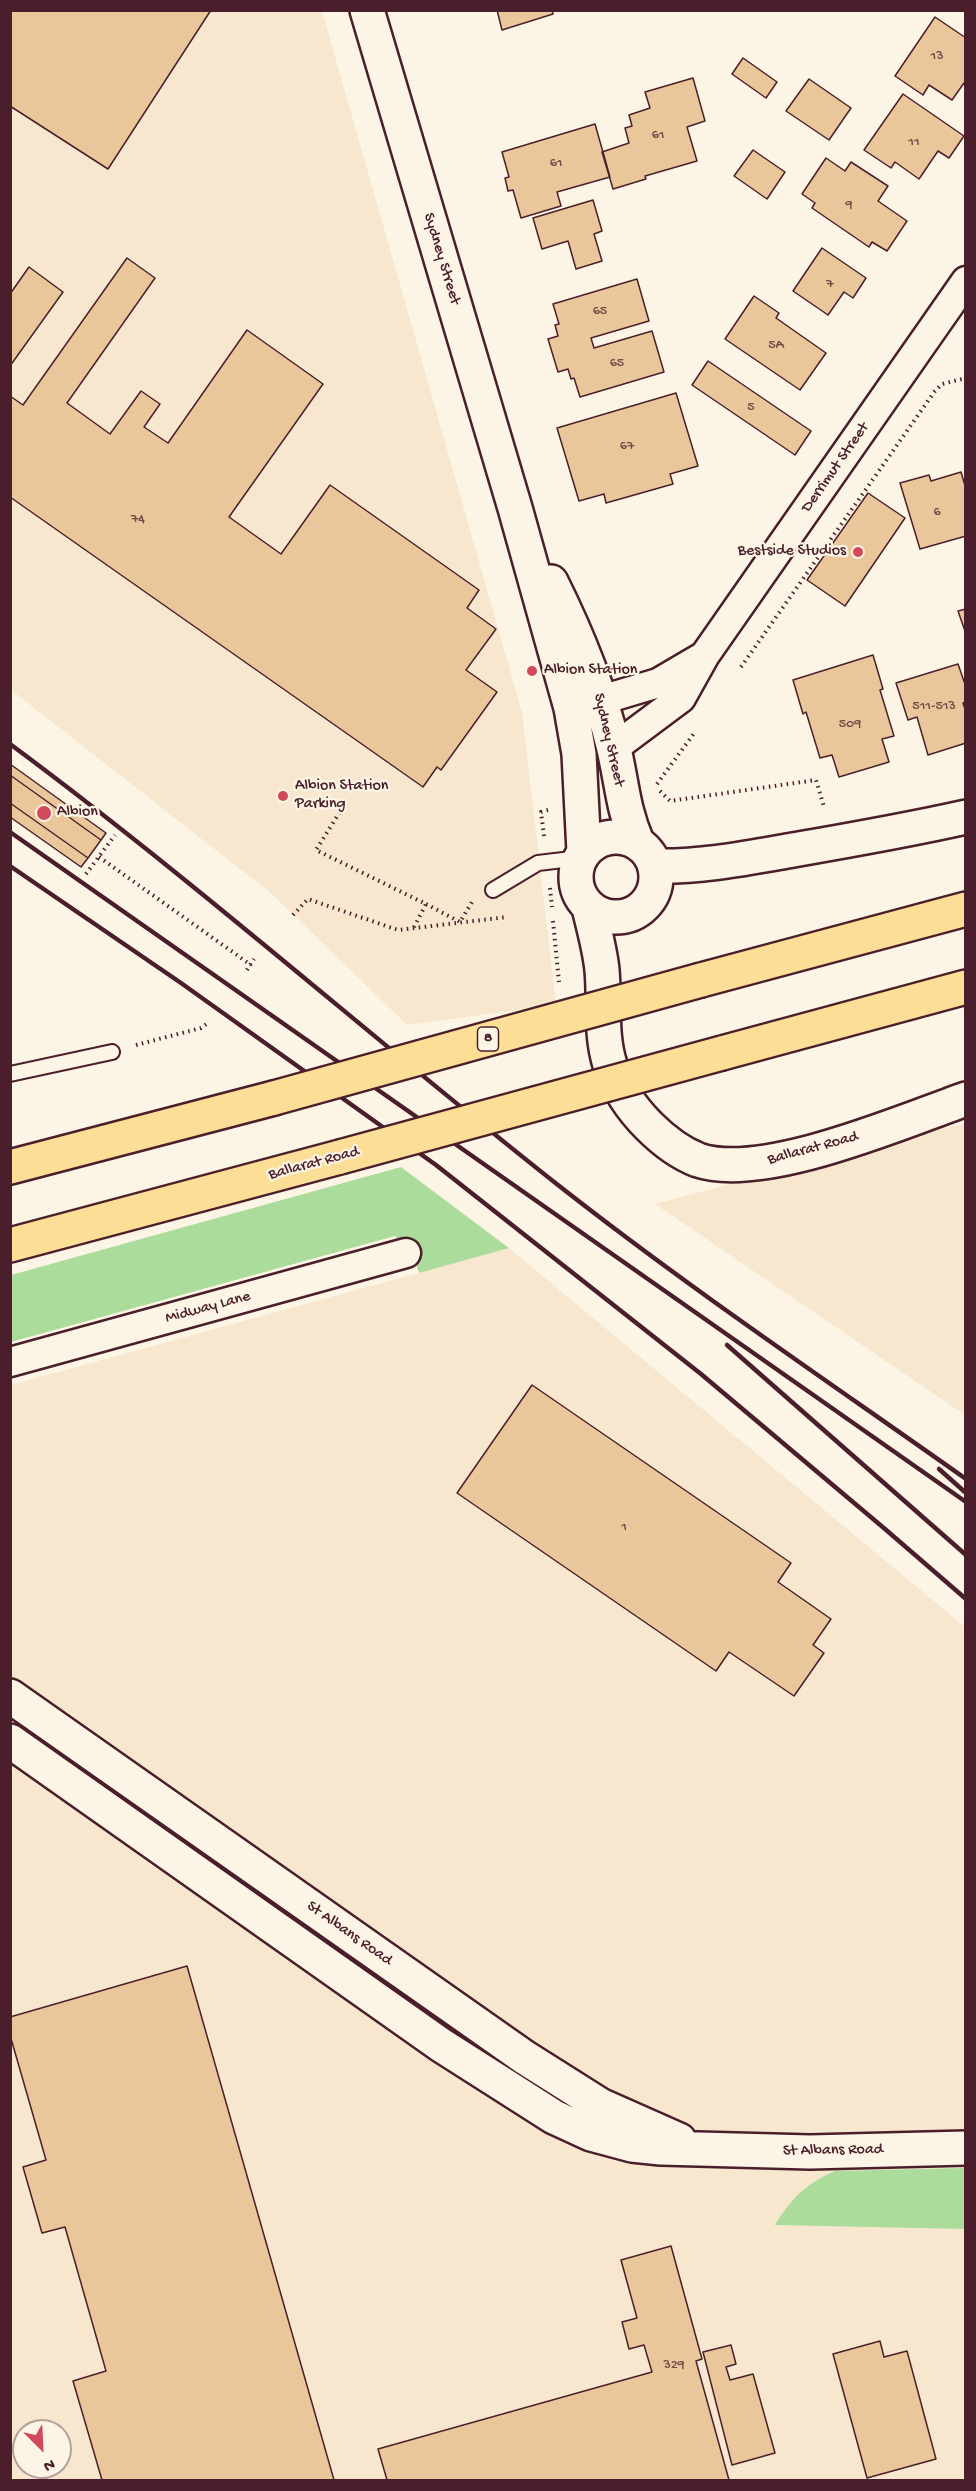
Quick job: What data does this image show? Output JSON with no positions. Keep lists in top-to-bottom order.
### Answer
{
  "streets": {
    "highway": ["8", "Ballarat Road"],
    "street": [
      "Sydney Street",
      "Derrimut Street",
      "Midway Lane",
      "St Albans Road"
    ]
  },
  "crossings": [
    ["Sydney Street", "Derrimut Street"],
    ["Sydney Street", "Ballarat Road"]
  ],
  "places": [
    "Bestside Studios",
    "Albion Station",
    "Albion Station Parking",
    "Albion"
  ],
  "house_numbers": [
    "13",
    "61",
    "11",
    "61",
    "9",
    "7",
    "65",
    "5A",
    "65",
    "5",
    "67",
    "6",
    "74",
    "511-513",
    "509",
    "1",
    "329"
  ],
  "north": "bottom right"
}
